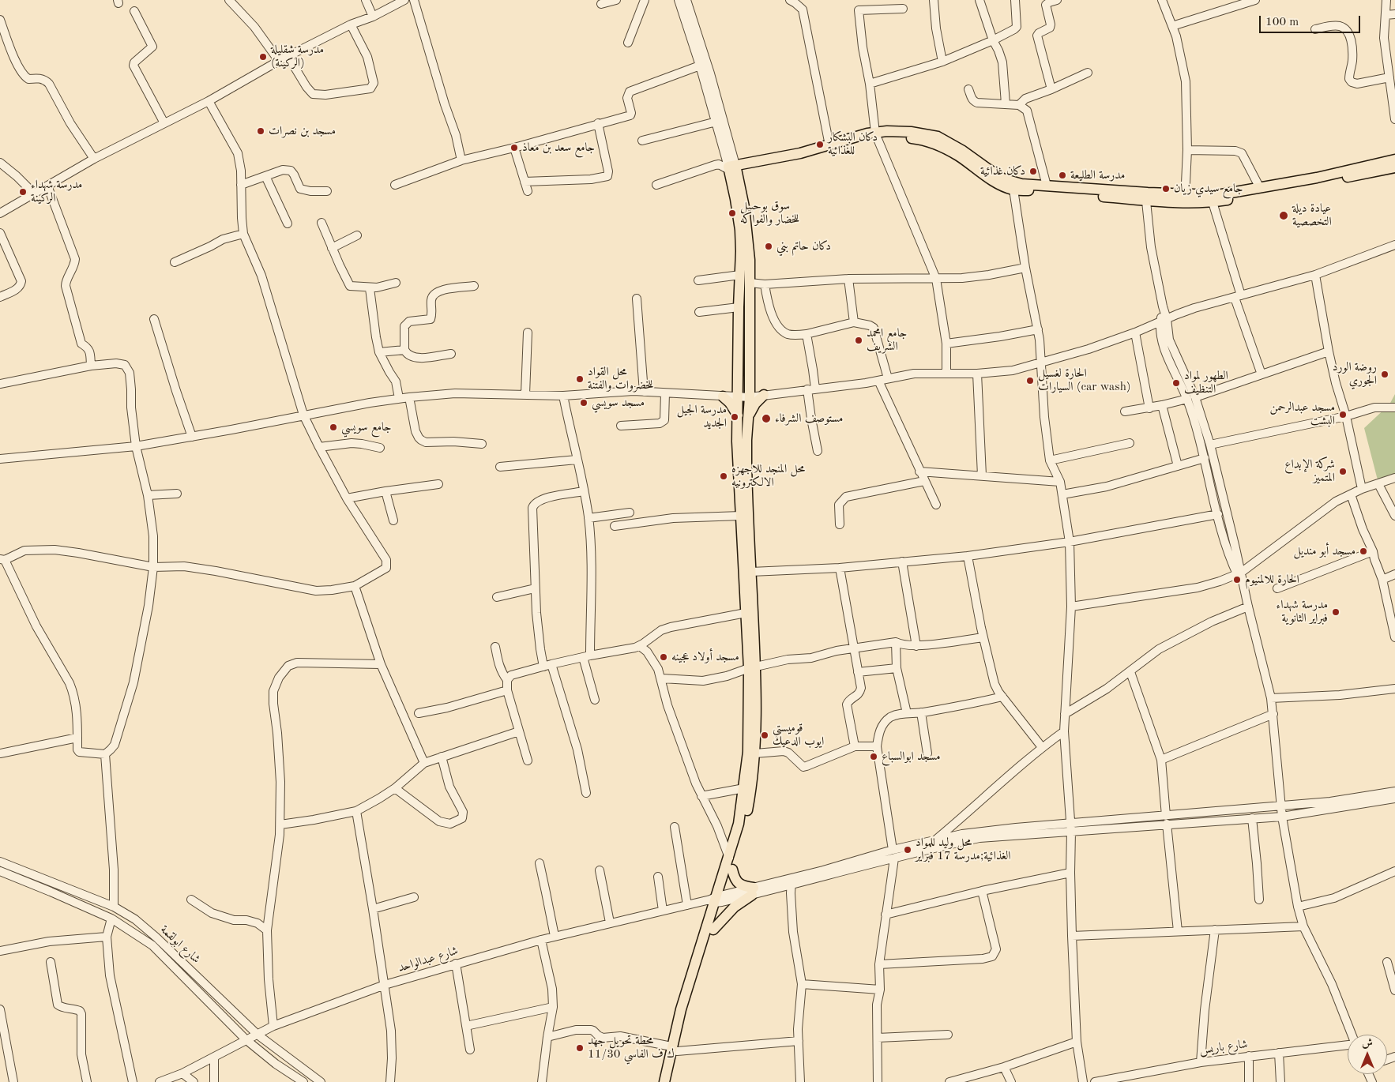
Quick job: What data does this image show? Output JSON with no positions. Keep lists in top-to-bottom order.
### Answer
{
  "streets": {
    "street": ["شارع ابولقمة", "شارع عبدالواحد", "شارع باريس"]
  },
  "crossings": [
    ["شارع ابولقمة", "شارع عبدالواحد"]
  ],
  "places": [
    "مدرسة شقليلة (الركينة)",
    "مسجد بن نصرات",
    "دكان البشكار للغذائية",
    "جامع سعد بن معاذ",
    "دكان غذائية",
    "مدرسة الطليعة",
    "جامع سيدي زيان",
    "مدرسة شهداء الركينة",
    "سوق بوحبيل للخضار والفواكه",
    "عيادة ديلة التخصصية",
    "دكان حاتم بني",
    "جامع امحمد الشريف",
    "روضة الورد الجوري",
    "محل القواد للخضروات والفتنة",
    "الحارة لغسيل السيارات (car wash)",
    "الطهور لمواد التنظيف",
    "مسجد سويسي",
    "مسجد عبدالرحمن البشت",
    "مدرسة الجيل الجديد",
    "مستوصف الشرفاء",
    "جامع سويسي",
    "شركة الإبداع المتميز",
    "محل المنجد للاجهزه الالكترونيه",
    "مسجد أبو منديل",
    "الحارة للالمنيوم",
    "مدرسة شهداء فبراير الثانوية",
    "مسجد أولاد عجينه",
    "قوميستي ايوب الدعيك",
    "مسجد ابوالسباع",
    "محل وليد للمواد الغذائية;مدرسة 17 فبراير",
    "محطة تحويل جهد 11/30 ك ف الفاسي"
  ],
  "scale_bar": "100 m",
  "north": "top"
}
